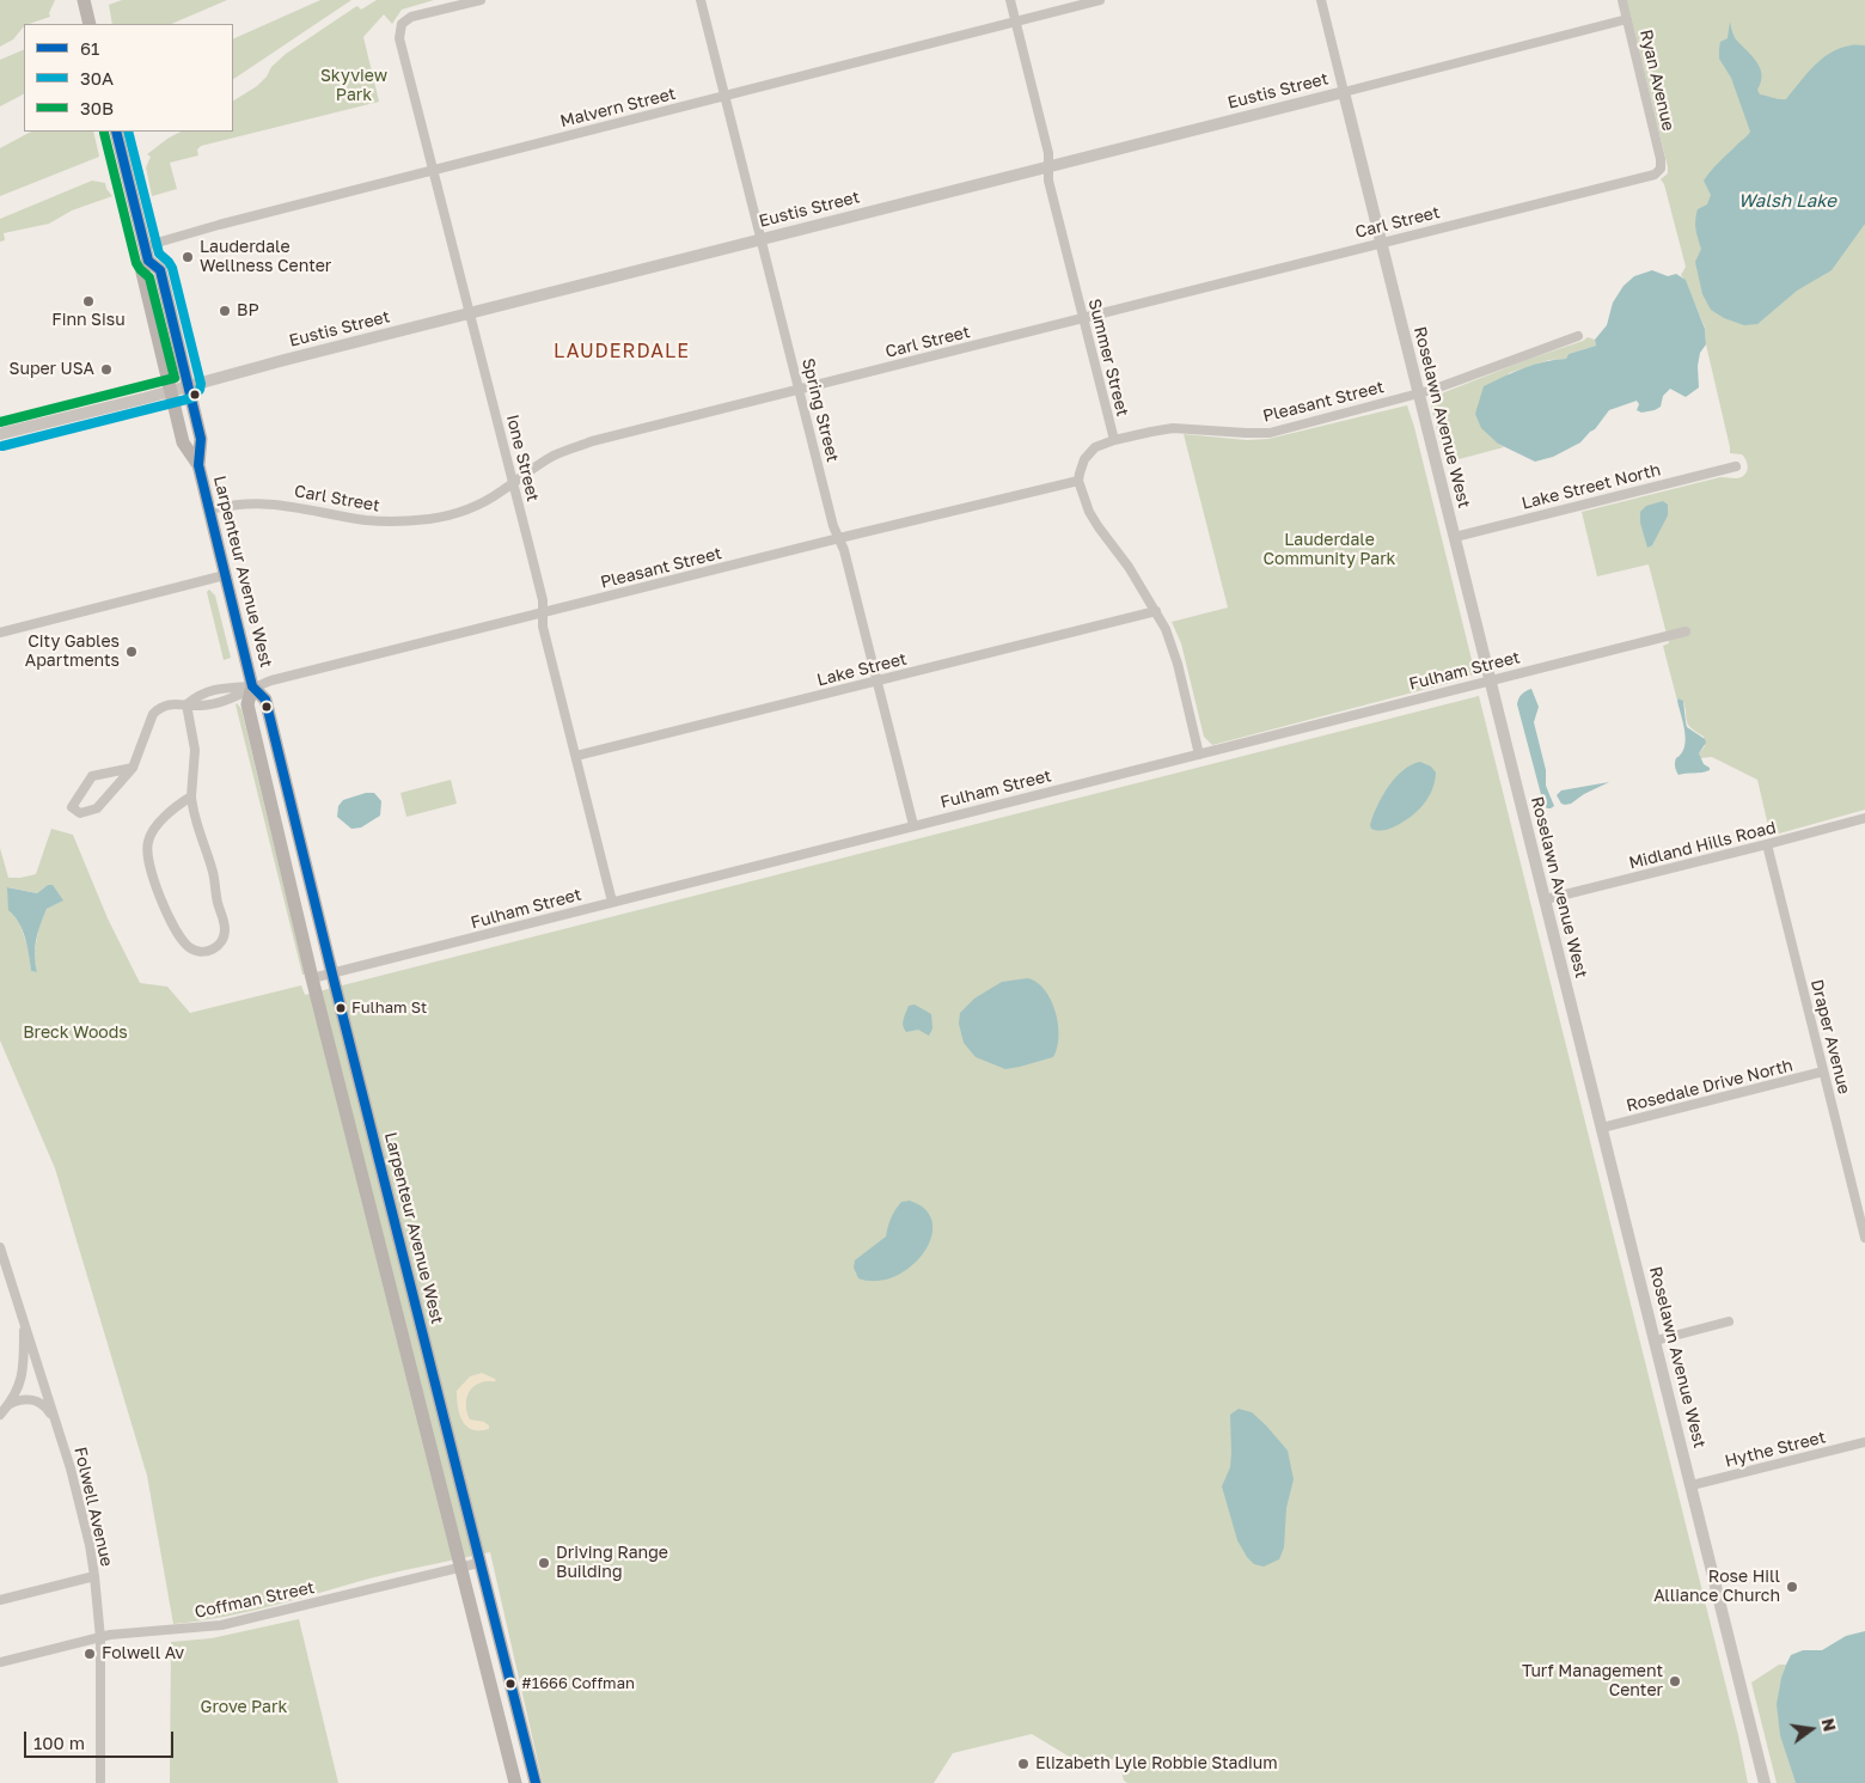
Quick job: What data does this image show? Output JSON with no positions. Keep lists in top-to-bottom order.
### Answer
{
  "streets": {
    "main road": ["Larpenteur Avenue West"],
    "street": [
      "Ryan Avenue",
      "Eustis Street",
      "Malvern Street",
      "Carl Street",
      "Summer Street",
      "Pleasant Street",
      "Spring Street",
      "Roselawn Avenue West",
      "Ione Street",
      "Lake Street North",
      "Lake Street",
      "Fulham Street",
      "Midland Hills Road",
      "Draper Avenue",
      "Rosedale Drive North",
      "Hythe Street",
      "Folwell Avenue",
      "Coffman Street"
    ]
  },
  "crossings": [
    ["Ryan Avenue", "Eustis Street"],
    ["Ryan Avenue", "Carl Street"],
    ["Eustis Street", "Summer Street"],
    ["Eustis Street", "Spring Street"],
    ["Eustis Street", "Roselawn Avenue West"],
    ["Eustis Street", "Ione Street"],
    ["Eustis Street", "Larpenteur Avenue West"],
    ["Malvern Street", "Summer Street"],
    ["Malvern Street", "Spring Street"],
    ["Malvern Street", "Ione Street"],
    ["Malvern Street", "Larpenteur Avenue West"],
    ["Carl Street", "Summer Street"],
    ["Carl Street", "Spring Street"],
    ["Carl Street", "Roselawn Avenue West"],
    ["Carl Street", "Ione Street"],
    ["Carl Street", "Larpenteur Avenue West"],
    ["Summer Street", "Pleasant Street"],
    ["Pleasant Street", "Spring Street"],
    ["Pleasant Street", "Roselawn Avenue West"],
    ["Pleasant Street", "Ione Street"],
    ["Pleasant Street", "Larpenteur Avenue West"],
    ["Spring Street", "Lake Street"],
    ["Spring Street", "Fulham Street"],
    ["Roselawn Avenue West", "Lake Street North"],
    ["Roselawn Avenue West", "Fulham Street"],
    ["Roselawn Avenue West", "Midland Hills Road"],
    ["Roselawn Avenue West", "Rosedale Drive North"],
    ["Roselawn Avenue West", "Hythe Street"],
    ["Ione Street", "Lake Street"],
    ["Ione Street", "Fulham Street"],
    ["Larpenteur Avenue West", "Fulham Street"],
    ["Larpenteur Avenue West", "Coffman Street"],
    ["Midland Hills Road", "Draper Avenue"],
    ["Draper Avenue", "Rosedale Drive North"],
    ["Folwell Avenue", "Coffman Street"]
  ],
  "districts": ["LAUDERDALE"],
  "water": ["Walsh Lake"],
  "parks": [
    "Skyview Park",
    "Lauderdale Community Park",
    "Breck Woods",
    "Grove Park"
  ],
  "places": [
    "Lauderdale Wellness Center",
    "Finn Sisu",
    "BP",
    "Super USA",
    "City Gables Apartments",
    "Fulham St",
    "Driving Range Building",
    "Rose Hill Alliance Church",
    "Folwell Av",
    "Turf Management Center",
    "#1666 Coffman",
    "Elizabeth Lyle Robbie Stadium"
  ],
  "lines": ["transit line 61", "transit line 30A", "transit line 30B"],
  "legend": ["61", "30A", "30B"],
  "scale_bar": "100 m",
  "north": "right"
}
